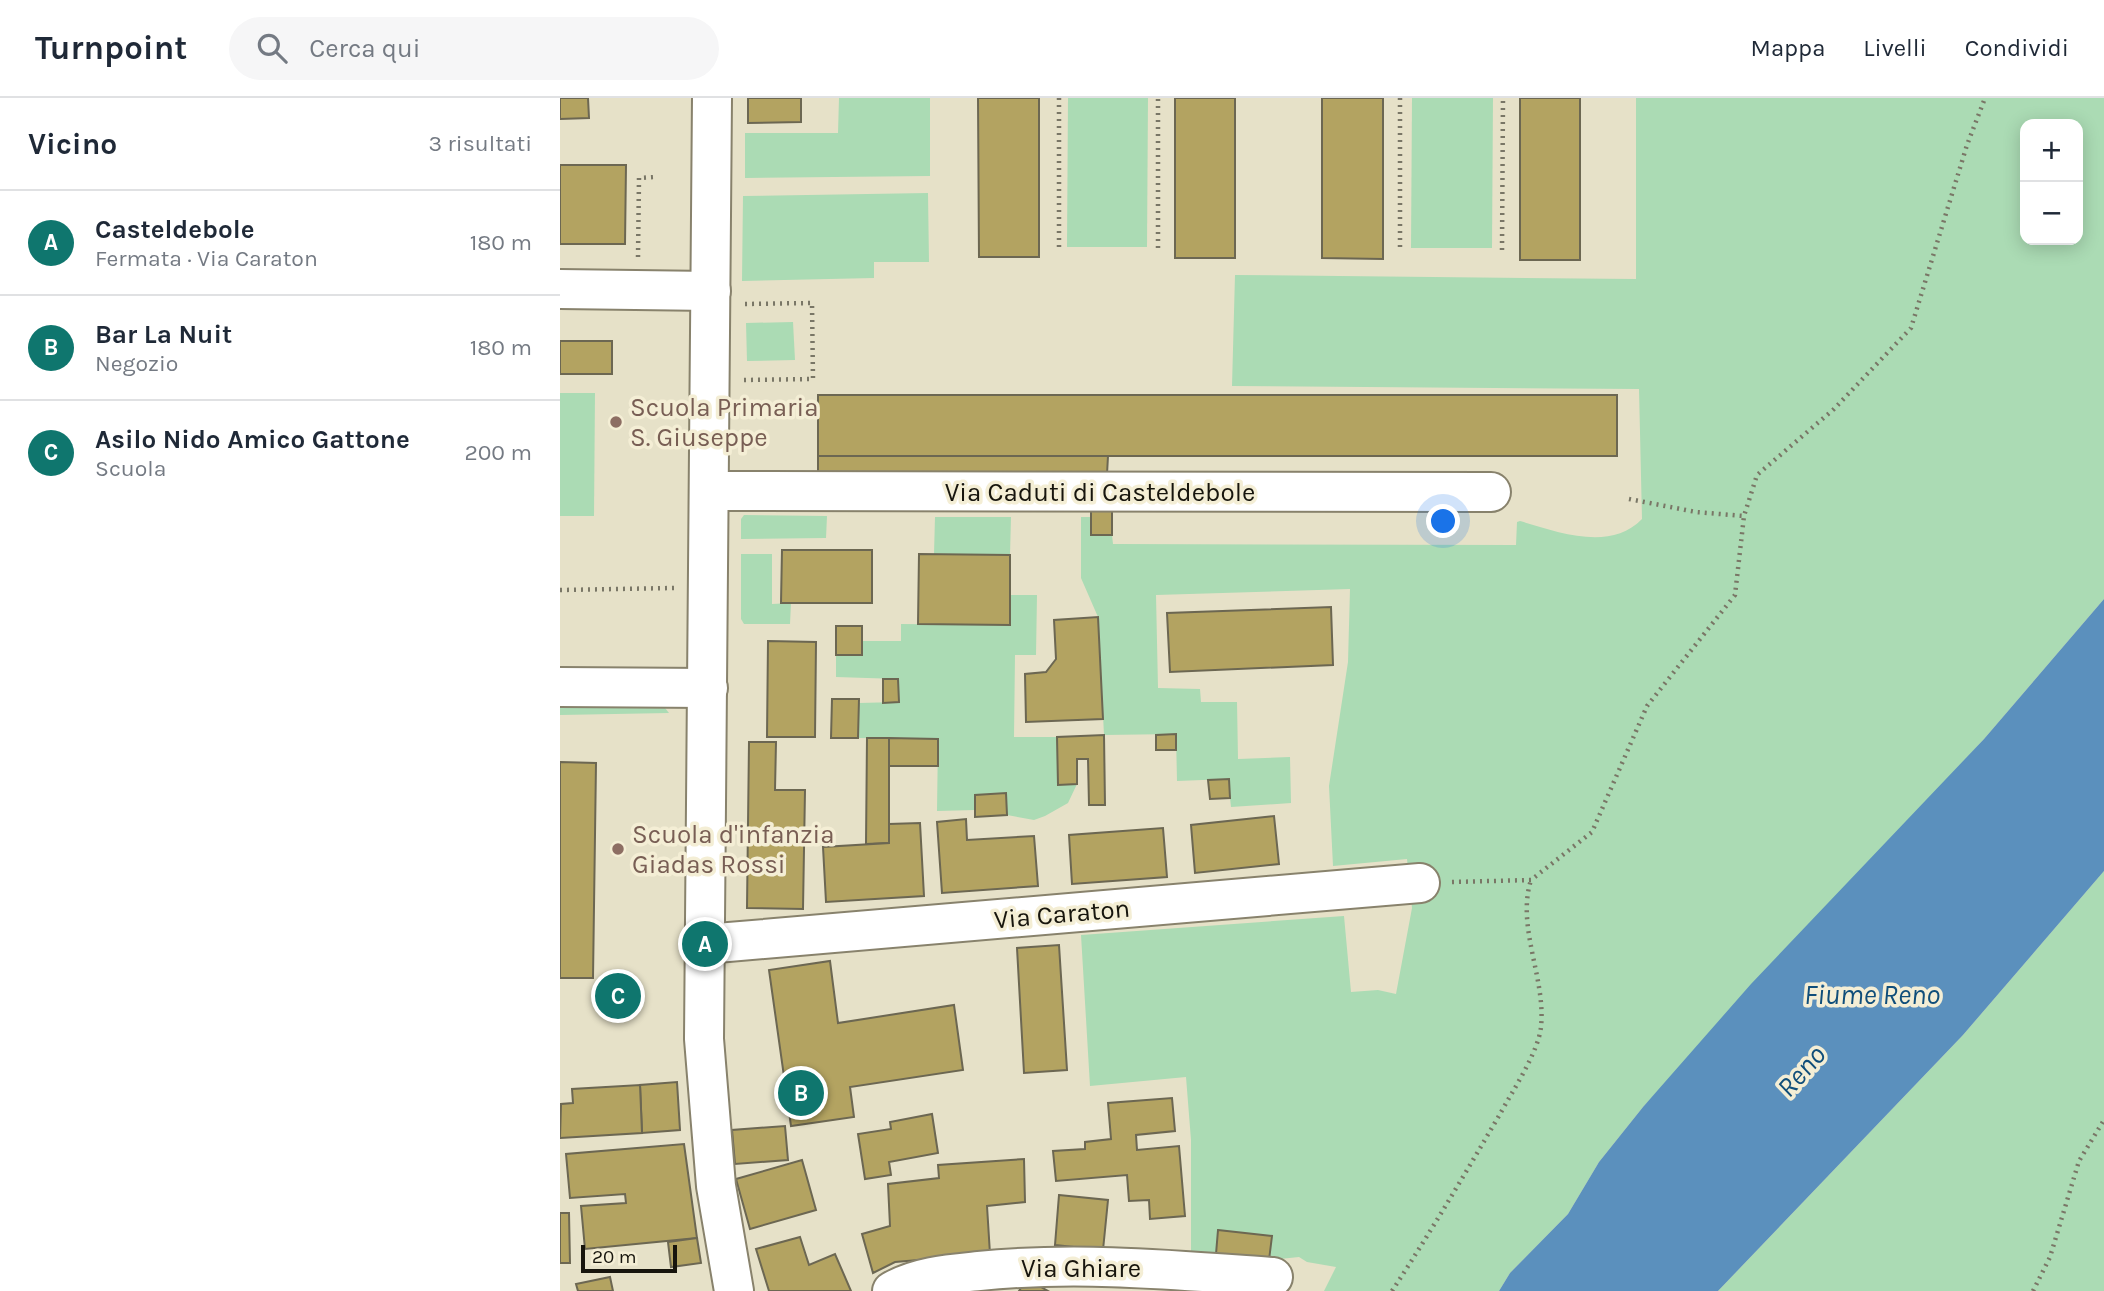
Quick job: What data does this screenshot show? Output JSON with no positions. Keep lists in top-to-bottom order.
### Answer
{
  "streets": {
    "street": ["Via Caduti di Casteldebole", "Via Caraton", "Via Ghiare"]
  },
  "water": ["Fiume Reno", "Reno"],
  "places": ["Scuola Primaria S. Giuseppe", "Scuola d'infanzia Giadas Rossi"],
  "scale_bar": "20 m",
  "page": {
    "header": "Turnpoint",
    "search": "Cerca qui",
    "nav": ["Mappa", "Livelli", "Condividi"],
    "heading": ["Vicino", "3 risultati"],
    "map_buttons": ["+", "−"],
    "list": [
      {
        "mark": "A",
        "name": "Casteldebole",
        "note": "Fermata · Via Caraton",
        "value": "180 m"
      },
      {
        "mark": "B",
        "name": "Bar La Nuit",
        "note": "Negozio",
        "value": "180 m"
      },
      {
        "mark": "C",
        "name": "Asilo Nido Amico Gattone",
        "note": "Scuola",
        "value": "200 m"
      }
    ],
    "pins": ["A", "C", "B"],
    "scale": "20 m"
  }
}
